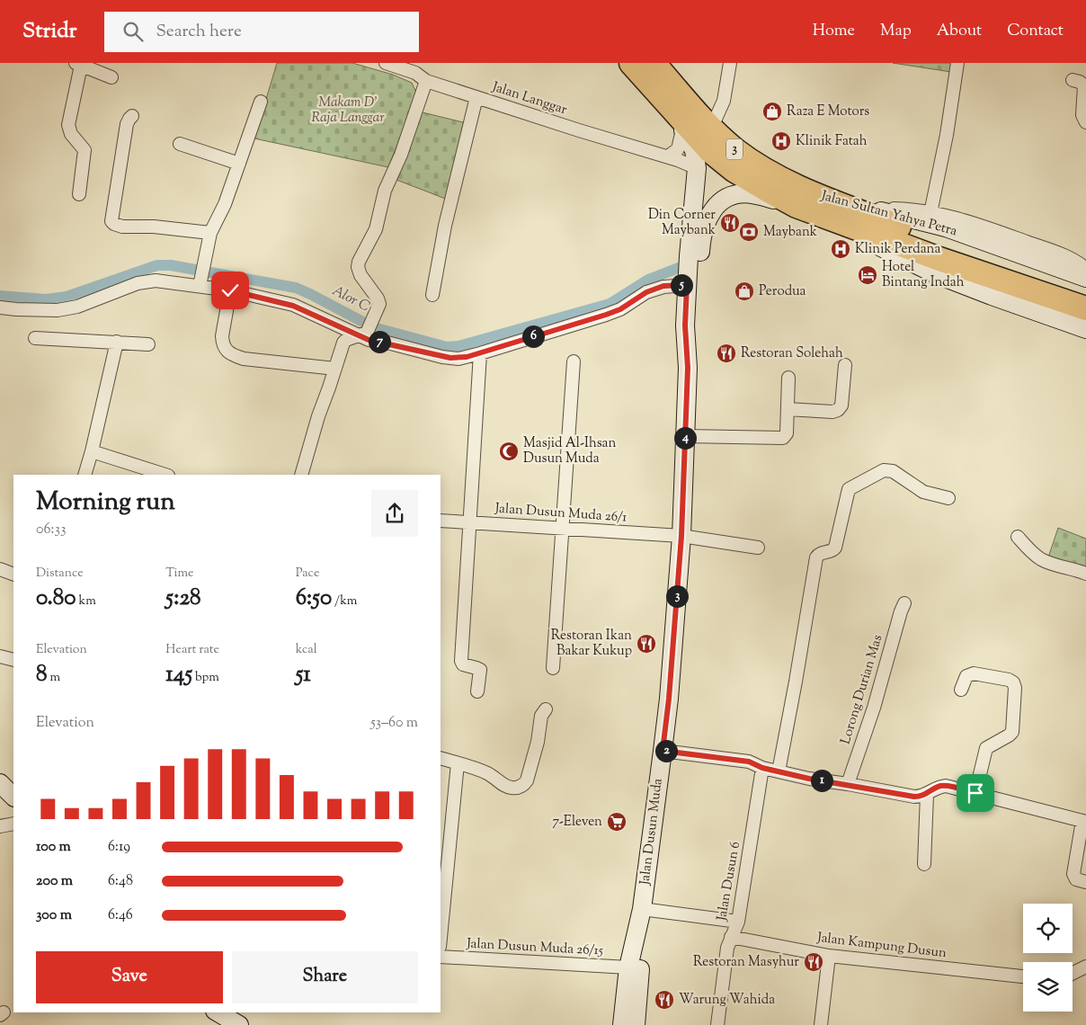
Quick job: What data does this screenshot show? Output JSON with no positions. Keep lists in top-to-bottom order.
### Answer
{
  "streets": {
    "highway": ["3", "Jalan Sultan Yahya Petra"],
    "main road": ["Jalan Dusun Muda"],
    "street": [
      "Jalan Langgar",
      "Jalan Dusun Muda 26/1",
      "Lorong Durian Mas",
      "Jalan Dusun 6",
      "Jalan Kampung Dusun",
      "Jalan Dusun Muda 26/15"
    ]
  },
  "crossings": [
    ["Jalan Langgar", "Jalan Dusun Muda"],
    ["Jalan Sultan Yahya Petra", "Jalan Dusun Muda"],
    ["Jalan Dusun Muda 26/1", "Jalan Dusun Muda"],
    ["Jalan Dusun Muda", "Jalan Dusun Muda 26/15"],
    ["Jalan Dusun 6", "Jalan Kampung Dusun"]
  ],
  "water": ["Alor C"],
  "parks": ["Makam D' Raja Langgar"],
  "places": {
    "shop": ["Raza E Motors", "Perodua"],
    "hospital": ["Klinik Fatah", "Klinik Perdana"],
    "restaurant": [
      "Din Corner Maybank",
      "Restoran Solehah",
      "Restoran Ikan Bakar Kukup",
      "Restoran Masyhur",
      "Warung Wahida"
    ],
    "bank": ["Maybank"],
    "hotel": ["Hotel Bintang Indah"],
    "mosque": ["Masjid Al-Ihsan Dusun Muda"],
    "supermarket": ["7-Eleven"]
  },
  "page": {
    "header": "Stridr",
    "search": "Search here",
    "nav": [
      "Home",
      "Map",
      "About",
      "Contact"
    ],
    "pins": [
      "5",
      "6",
      "7",
      "4",
      "3",
      "2",
      "1"
    ],
    "heading": ["Morning run", "06:33"],
    "stats": [
      ["Distance", "0.80 km"],
      ["Time", "5:28"],
      ["Pace", "6:50 /km"],
      ["Elevation", "8 m"],
      ["Heart rate", "145 bpm"],
      ["kcal", "51"]
    ],
    "chart": ["Elevation", "53–60 m"],
    "list": [
      {
        "name": "100 m",
        "note": "6:19"
      },
      {
        "name": "200 m",
        "note": "6:48"
      },
      {
        "name": "300 m",
        "note": "6:46"
      }
    ],
    "buttons": ["Save", "Share"]
  }
}
